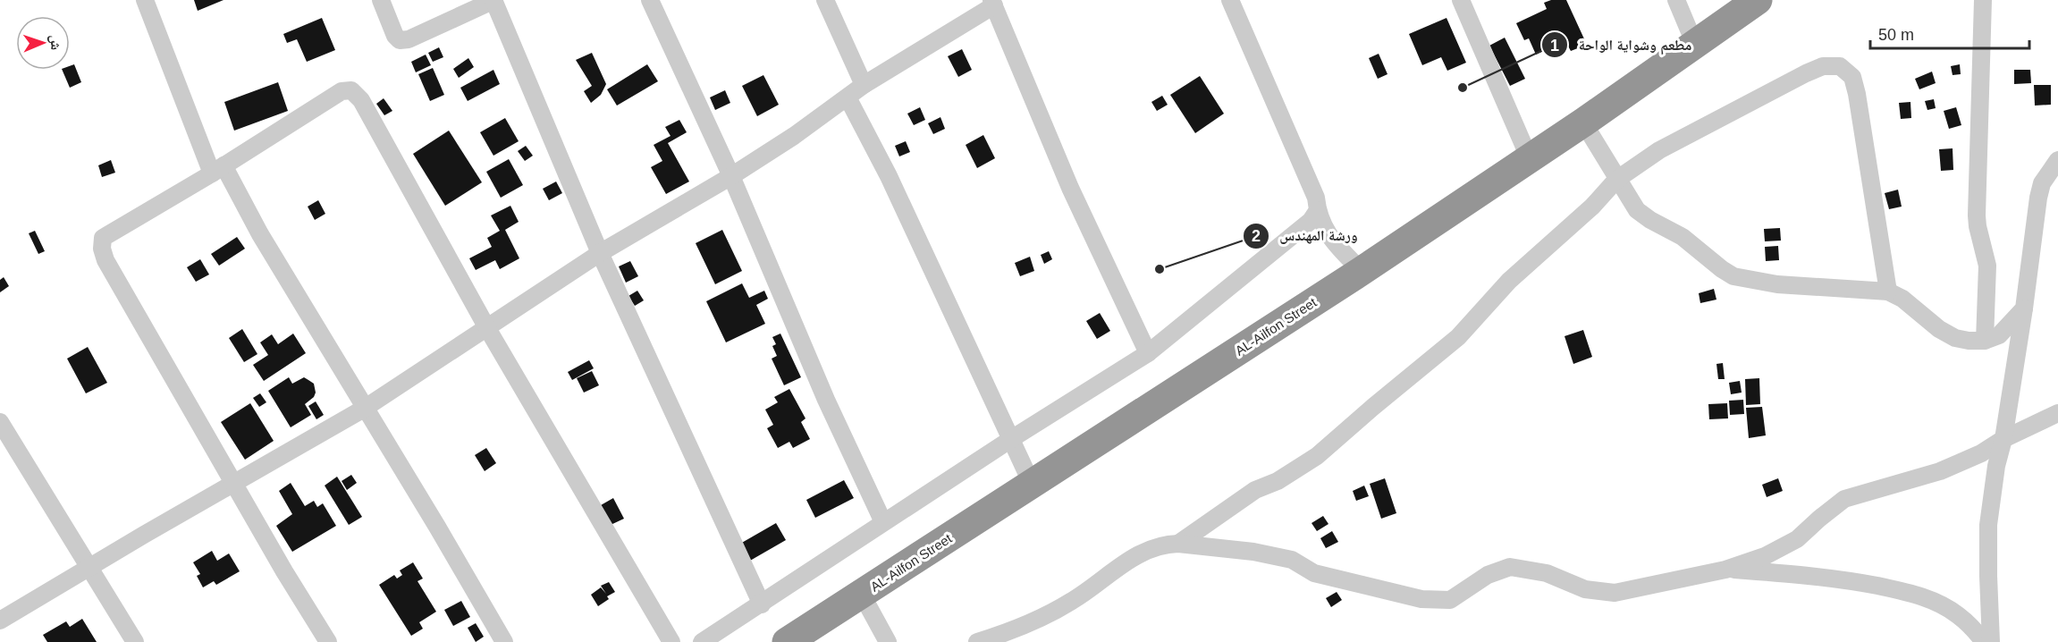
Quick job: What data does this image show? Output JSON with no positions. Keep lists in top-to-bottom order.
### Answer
{
  "streets": {
    "highway": ["AL-Ailfon Street"]
  },
  "places": ["مطعم وشواية الواحة", "ورشة المهندس"],
  "scale_bar": "50 m",
  "north": "right"
}
